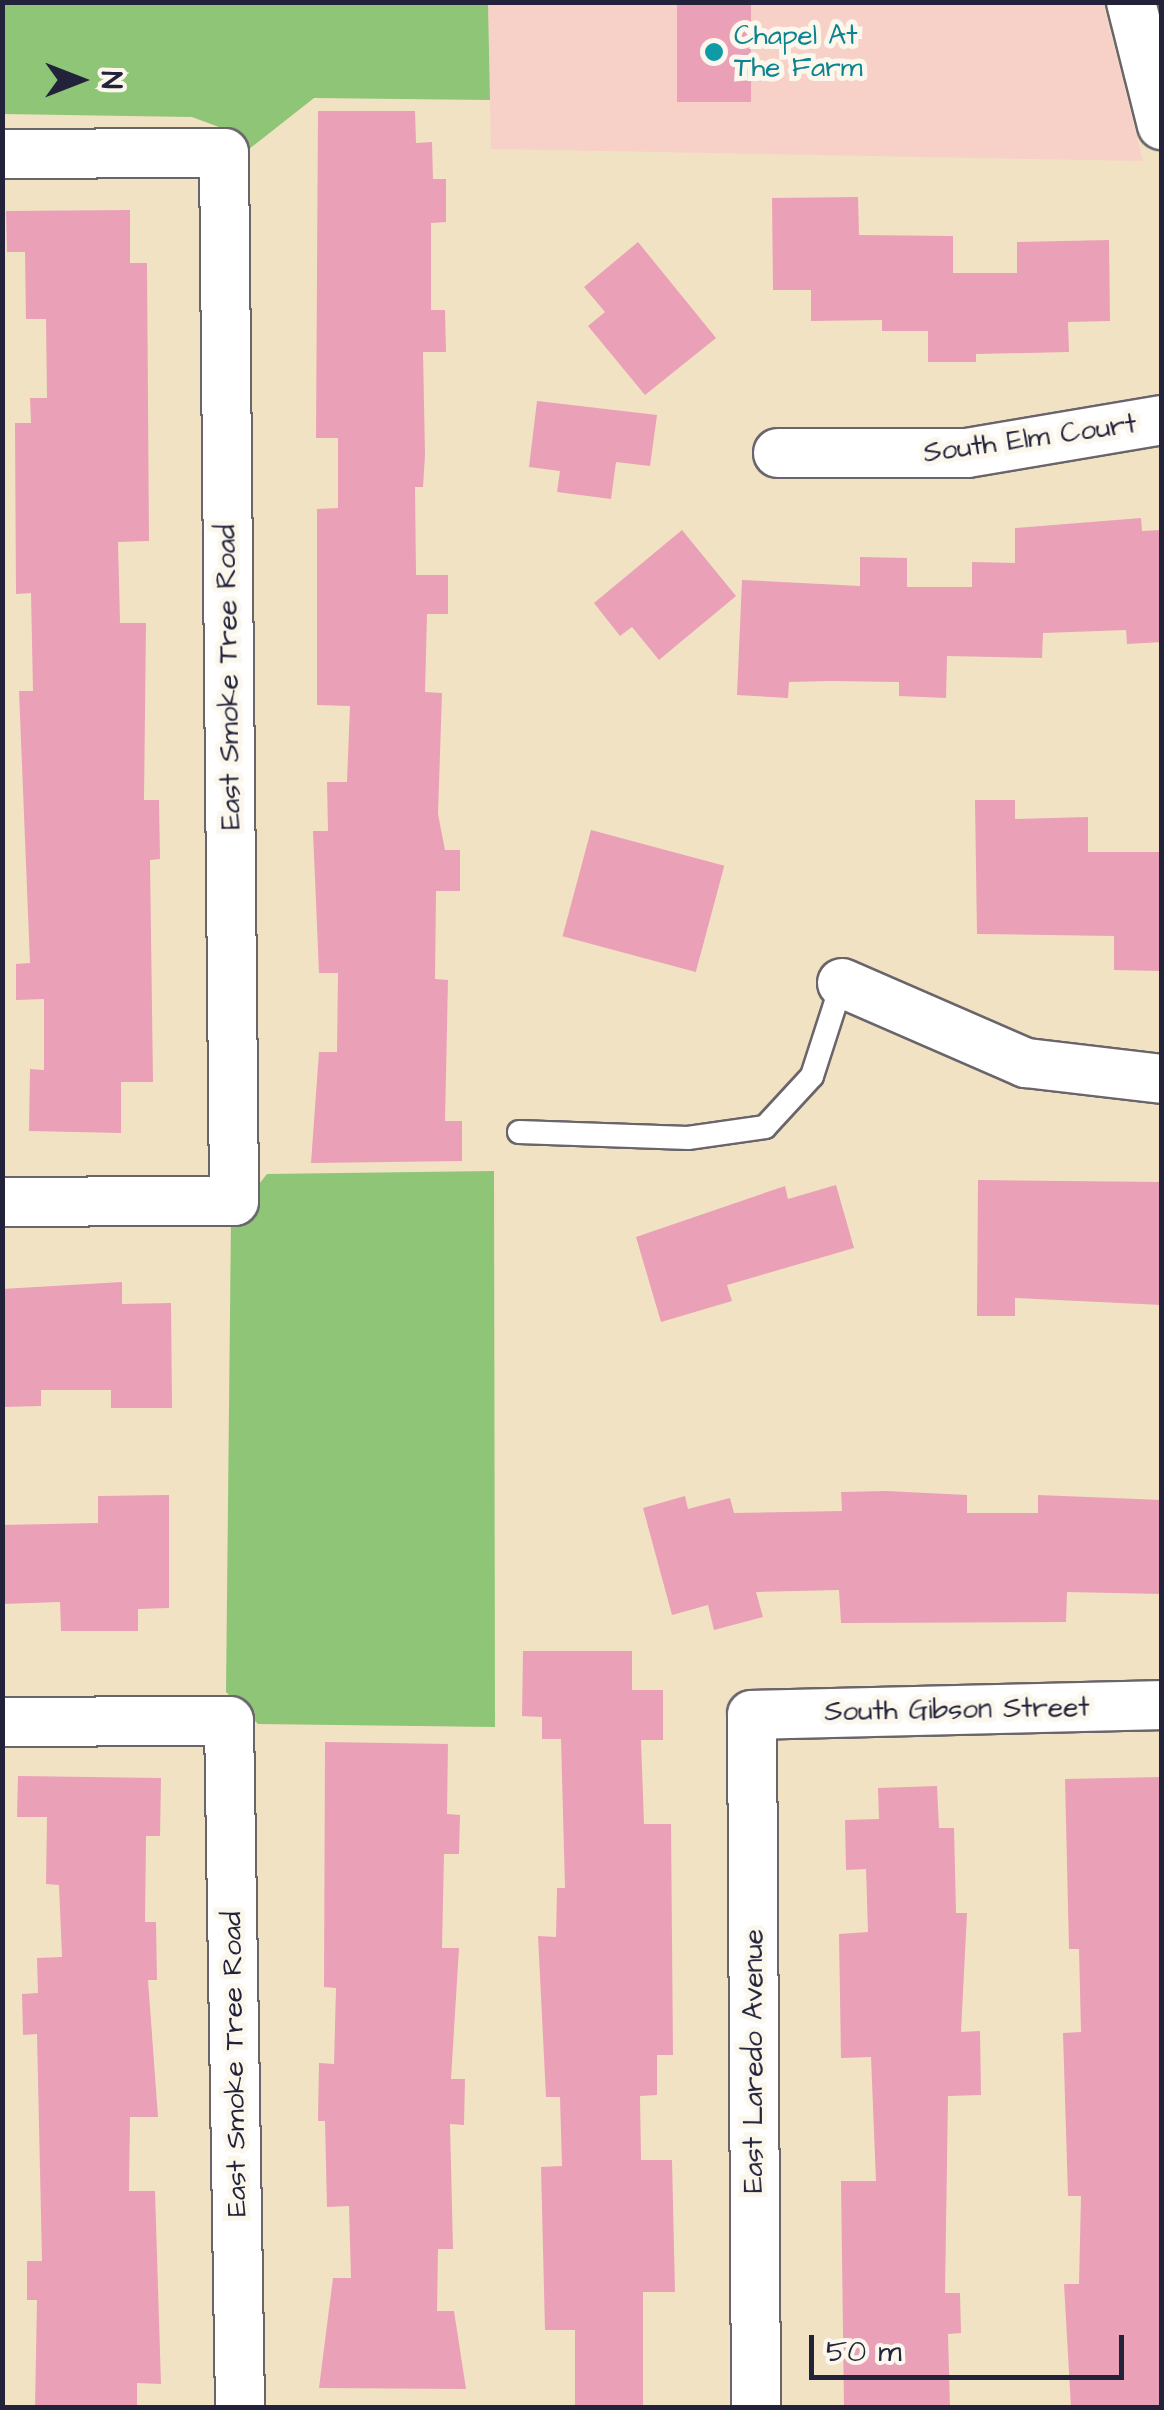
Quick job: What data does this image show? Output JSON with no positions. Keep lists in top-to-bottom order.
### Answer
{
  "streets": {
    "street": [
      "South Elm Court",
      "East Smoke Tree Road",
      "South Gibson Street",
      "East Laredo Avenue"
    ]
  },
  "crossings": [
    ["South Gibson Street", "East Laredo Avenue"]
  ],
  "places": ["Chapel At The Farm"],
  "scale_bar": "50 m",
  "north": "right"
}
